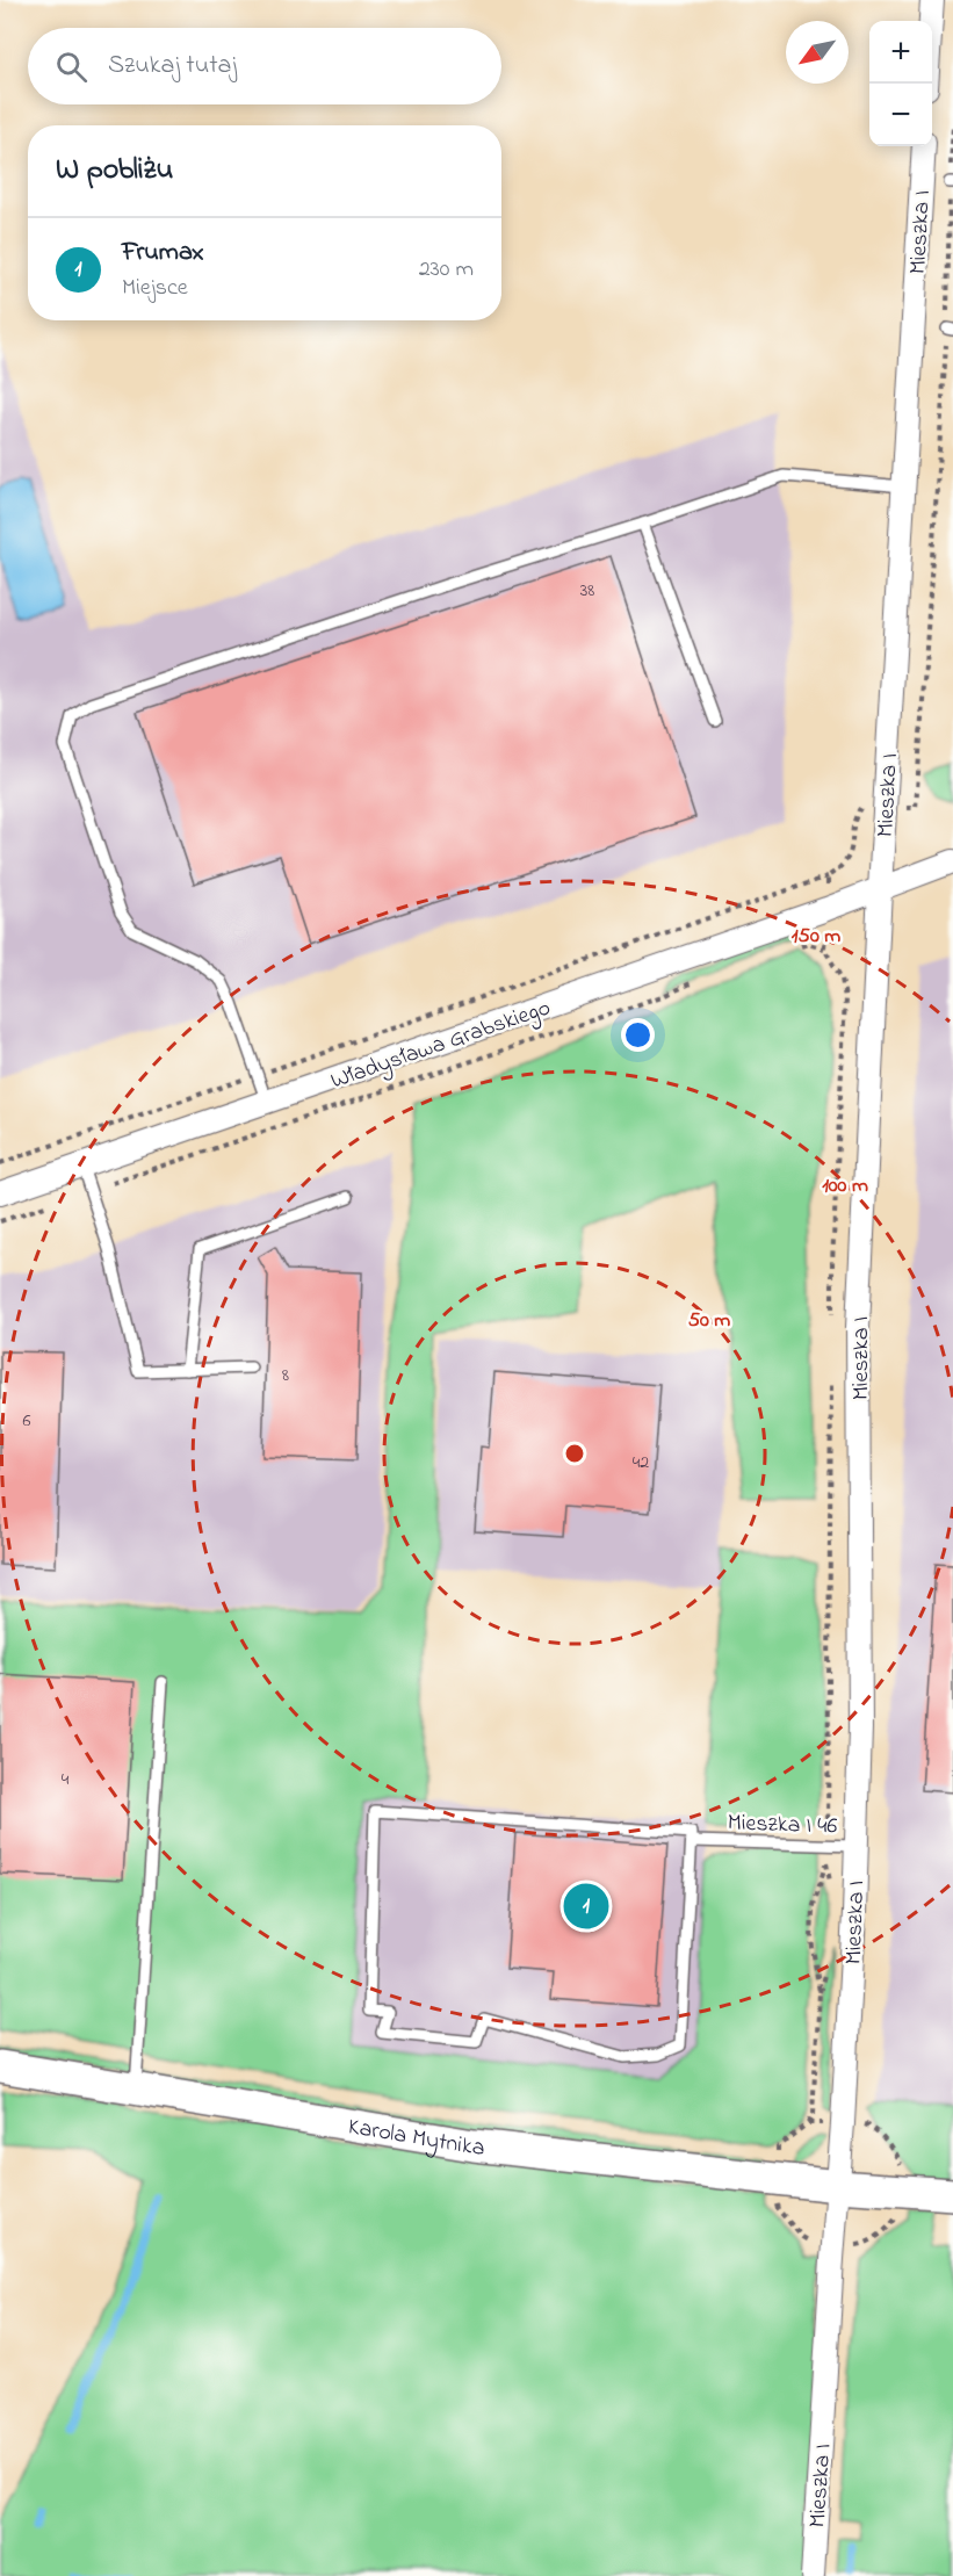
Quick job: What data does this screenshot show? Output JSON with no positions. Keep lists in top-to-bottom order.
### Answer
{
  "streets": {
    "street": ["Mieszka I", "Władysława Grabskiego", "Karola Mytnika"],
    "lane": ["Mieszka I 46"]
  },
  "crossings": [
    ["Mieszka I", "Władysława Grabskiego"],
    ["Mieszka I", "Mieszka I 46"],
    ["Mieszka I", "Karola Mytnika"]
  ],
  "house_numbers": [
    "38",
    "8",
    "6",
    "42",
    "4"
  ],
  "north": "bottom left",
  "page": {
    "map_buttons": ["+", "−"],
    "search": "Szukaj tutaj",
    "heading": "W pobliżu",
    "list": [
      {
        "mark": "1",
        "name": "Frumax",
        "note": "Miejsce",
        "value": "230 m"
      }
    ],
    "pins": "1"
  },
  "rings": ["150 m", "100 m", "50 m"]
}
